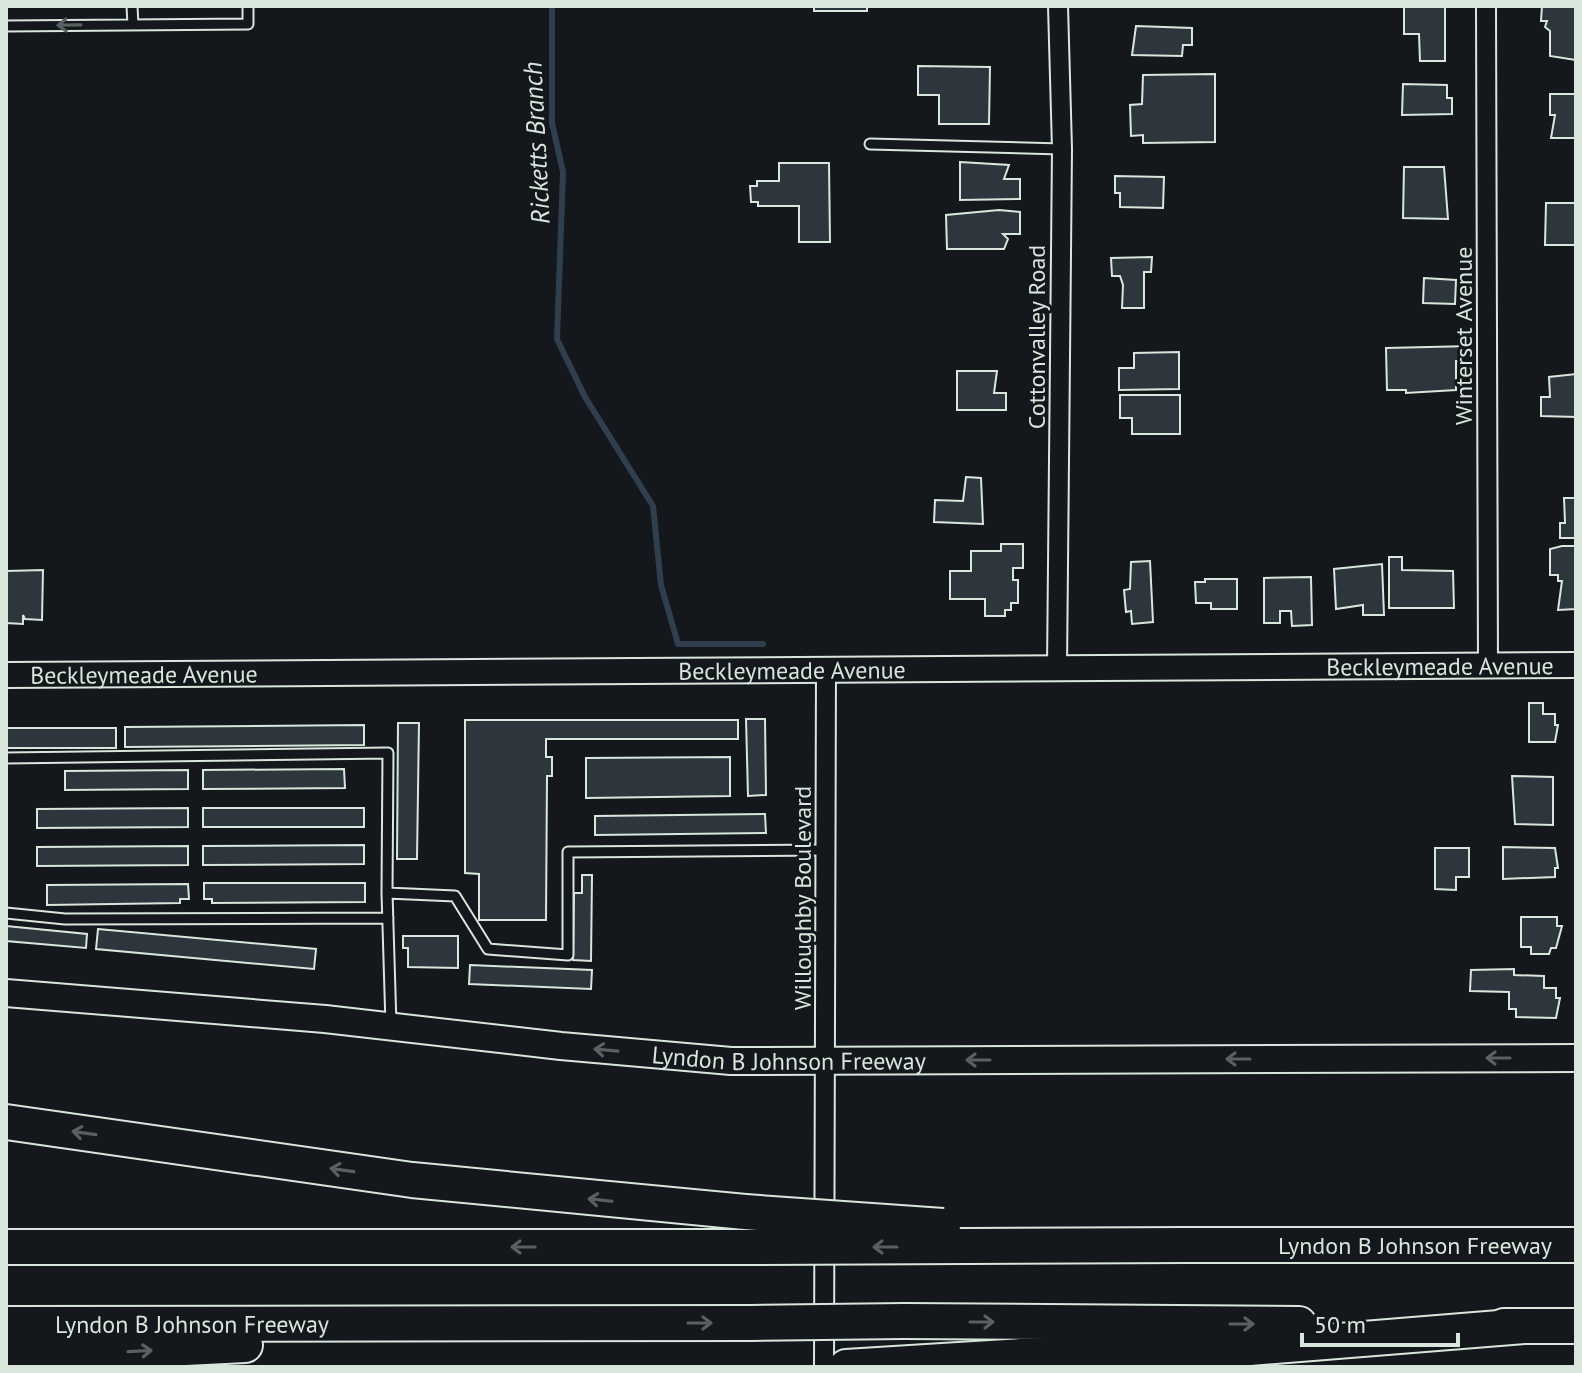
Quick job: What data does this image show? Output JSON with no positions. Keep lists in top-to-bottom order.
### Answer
{
  "streets": {
    "highway": ["Lyndon B Johnson Freeway"],
    "street": [
      "Winterset Avenue",
      "Cottonvalley Road",
      "Beckleymeade Avenue",
      "Willoughby Boulevard"
    ]
  },
  "crossings": [
    ["Winterset Avenue", "Beckleymeade Avenue"],
    ["Cottonvalley Road", "Beckleymeade Avenue"],
    ["Beckleymeade Avenue", "Willoughby Boulevard"],
    ["Willoughby Boulevard", "Lyndon B Johnson Freeway"]
  ],
  "water": ["Ricketts Branch"],
  "scale_bar": "50 m"
}
